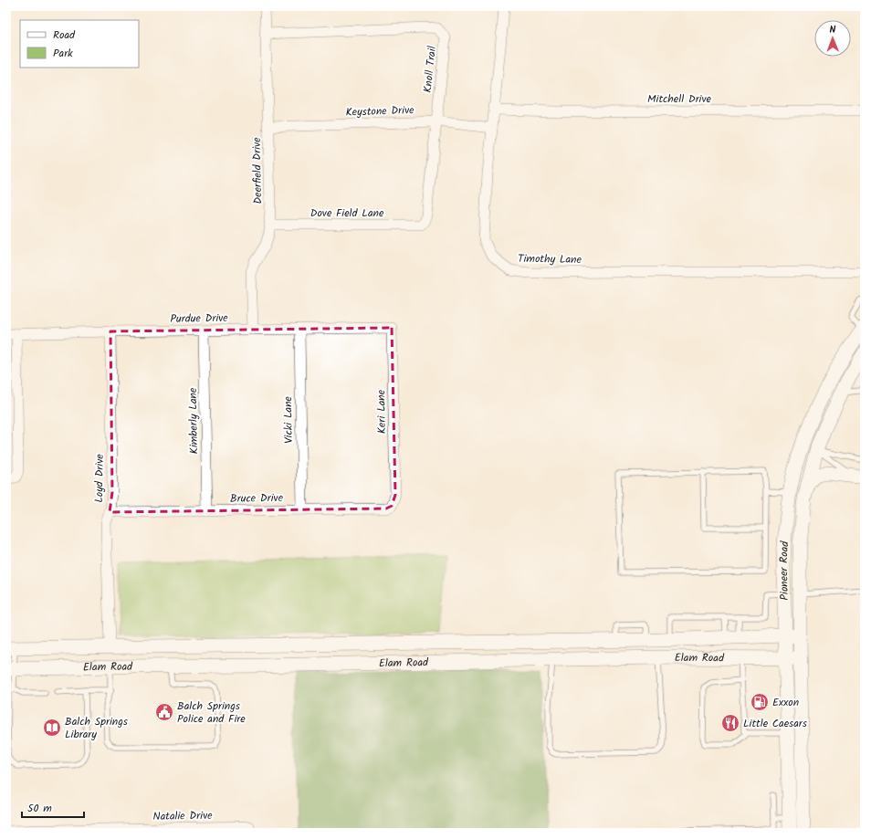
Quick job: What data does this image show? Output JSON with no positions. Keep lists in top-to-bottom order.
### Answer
{
  "streets": {
    "main road": ["Pioneer Road", "Elam Road"],
    "street": [
      "Knoll Trail",
      "Mitchell Drive",
      "Keystone Drive",
      "Deerfield Drive",
      "Dove Field Lane",
      "Timothy Lane",
      "Purdue Drive",
      "Keri Lane",
      "Vicki Lane",
      "Kimberly Lane",
      "Loyd Drive",
      "Bruce Drive",
      "Natalie Drive"
    ]
  },
  "crossings": [
    ["Knoll Trail", "Keystone Drive"],
    ["Knoll Trail", "Deerfield Drive"],
    ["Knoll Trail", "Dove Field Lane"],
    ["Mitchell Drive", "Timothy Lane"],
    ["Keystone Drive", "Deerfield Drive"],
    ["Keystone Drive", "Timothy Lane"],
    ["Deerfield Drive", "Dove Field Lane"],
    ["Deerfield Drive", "Purdue Drive"],
    ["Purdue Drive", "Keri Lane"],
    ["Purdue Drive", "Vicki Lane"],
    ["Purdue Drive", "Kimberly Lane"],
    ["Purdue Drive", "Loyd Drive"],
    ["Keri Lane", "Bruce Drive"],
    ["Vicki Lane", "Bruce Drive"],
    ["Kimberly Lane", "Bruce Drive"],
    ["Loyd Drive", "Bruce Drive"],
    ["Loyd Drive", "Elam Road"],
    ["Pioneer Road", "Elam Road"]
  ],
  "places": {
    "fuel station": ["Exxon"],
    "public building": ["Balch Springs Police and Fire"],
    "restaurant": ["Little Caesars"],
    "library": ["Balch Springs Library"]
  },
  "legend": ["Road", "Park"],
  "scale_bar": "50 m",
  "north": "top"
}
